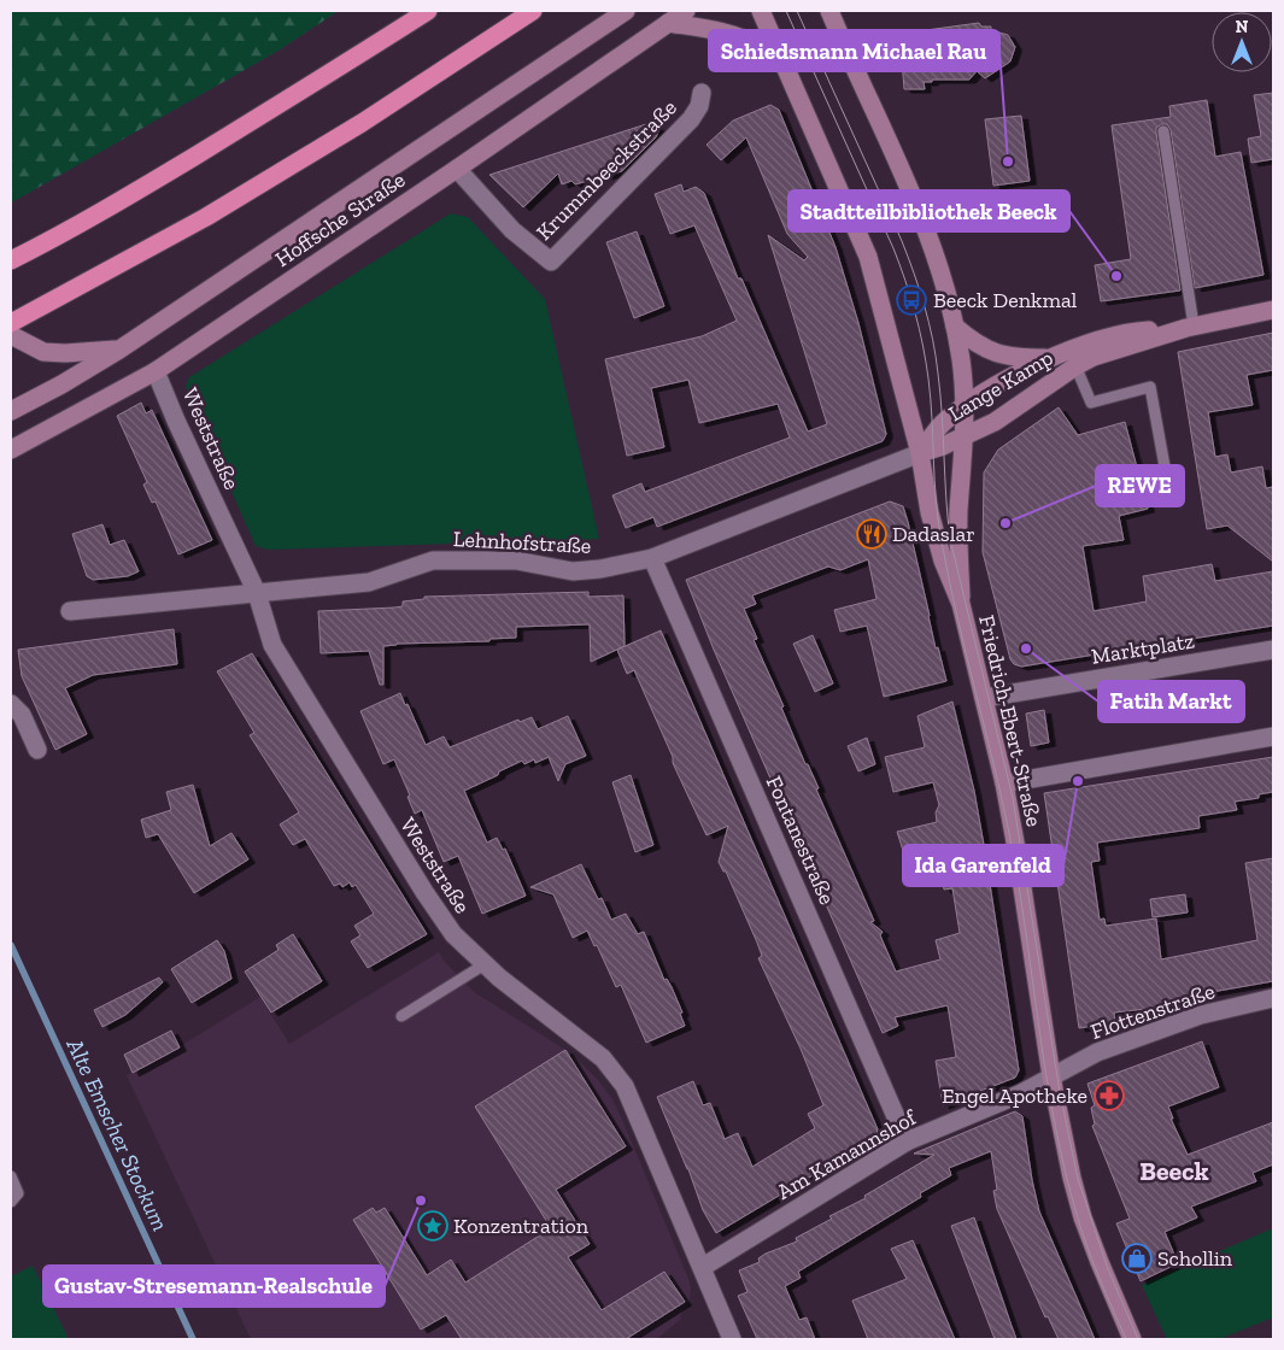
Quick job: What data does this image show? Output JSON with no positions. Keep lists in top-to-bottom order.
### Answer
{
  "streets": {
    "street": [
      "Krummbeeckstraße",
      "Hoffsche Straße",
      "Lange Kamp",
      "Weststraße",
      "Lehnhofstraße",
      "Marktplatz",
      "Friedrich-Ebert-Straße",
      "Fontanestraße",
      "Flottenstraße",
      "Am Kamannshof"
    ]
  },
  "crossings": [
    ["Krummbeeckstraße", "Hoffsche Straße"],
    ["Hoffsche Straße", "Weststraße"],
    ["Lange Kamp", "Lehnhofstraße"],
    ["Lange Kamp", "Friedrich-Ebert-Straße"],
    ["Weststraße", "Lehnhofstraße"],
    ["Weststraße", "Am Kamannshof"],
    ["Lehnhofstraße", "Friedrich-Ebert-Straße"],
    ["Lehnhofstraße", "Fontanestraße"],
    ["Marktplatz", "Friedrich-Ebert-Straße"],
    ["Friedrich-Ebert-Straße", "Flottenstraße"],
    ["Friedrich-Ebert-Straße", "Am Kamannshof"],
    ["Fontanestraße", "Am Kamannshof"],
    ["Flottenstraße", "Am Kamannshof"]
  ],
  "districts": ["Beeck"],
  "water": ["Alte Emscher Stockum"],
  "places": {
    "other": [
      "Schiedsmann Michael Rau",
      "Stadtteilbibliothek Beeck",
      "REWE",
      "Fatih Markt",
      "Ida Garenfeld",
      "Gustav-Stresemann-Realschule"
    ],
    "bus stop": ["Beeck Denkmal"],
    "restaurant": ["Dadaslar"],
    "pharmacy": ["Engel Apotheke"],
    "place": ["Konzentration"],
    "shop": ["Schollin"]
  },
  "north": "top"
}
